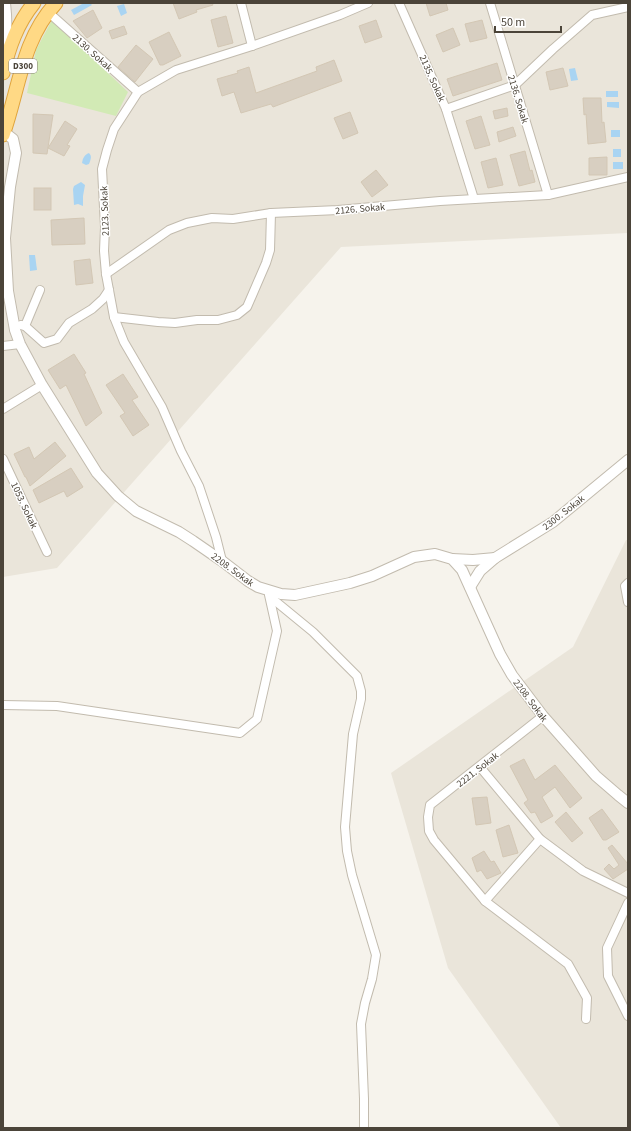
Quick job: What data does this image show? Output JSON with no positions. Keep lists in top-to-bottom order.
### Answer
{
  "streets": {
    "highway": ["D300"],
    "street": [
      "2130. Sokak",
      "2135. Sokak",
      "2136. Sokak",
      "2126. Sokak",
      "2123. Sokak",
      "1053. Sokak",
      "2300. Sokak",
      "2208. Sokak",
      "2221. Sokak"
    ]
  },
  "crossings": [
    ["2130. Sokak", "D300"],
    ["2130. Sokak", "2123. Sokak"],
    ["D300", "2208. Sokak"],
    ["2135. Sokak", "2136. Sokak"],
    ["2136. Sokak", "2126. Sokak"],
    ["2126. Sokak", "2123. Sokak"],
    ["2123. Sokak", "2208. Sokak"],
    ["2208. Sokak", "2221. Sokak"]
  ],
  "scale_bar": "50 m"
}
